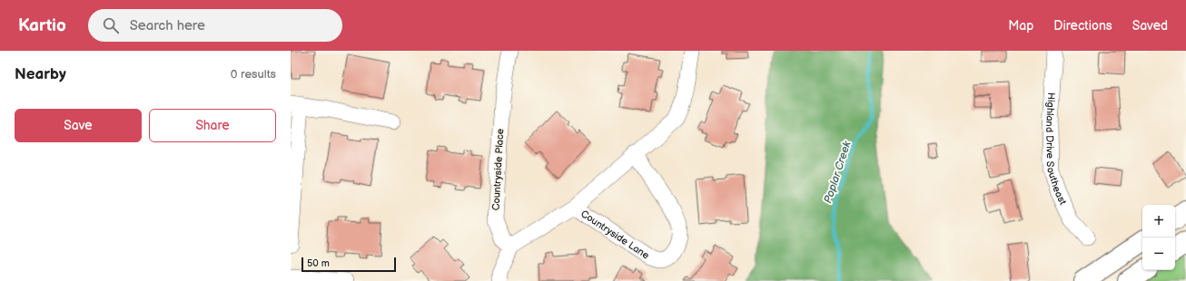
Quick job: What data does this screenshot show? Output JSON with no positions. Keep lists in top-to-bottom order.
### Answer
{
  "streets": {
    "street": ["Highland Drive Southeast", "Countryside Place", "Countryside Lane"]
  },
  "crossings": [
    ["Countryside Place", "Countryside Lane"]
  ],
  "water": ["Poplar Creek"],
  "scale_bar": "50 m",
  "page": {
    "header": "Kartio",
    "search": "Search here",
    "nav": ["Map", "Directions", "Saved"],
    "heading": ["Nearby", "0 results"],
    "buttons": ["Save", "Share"],
    "map_buttons": ["+", "−"],
    "scale": "50 m"
  }
}
